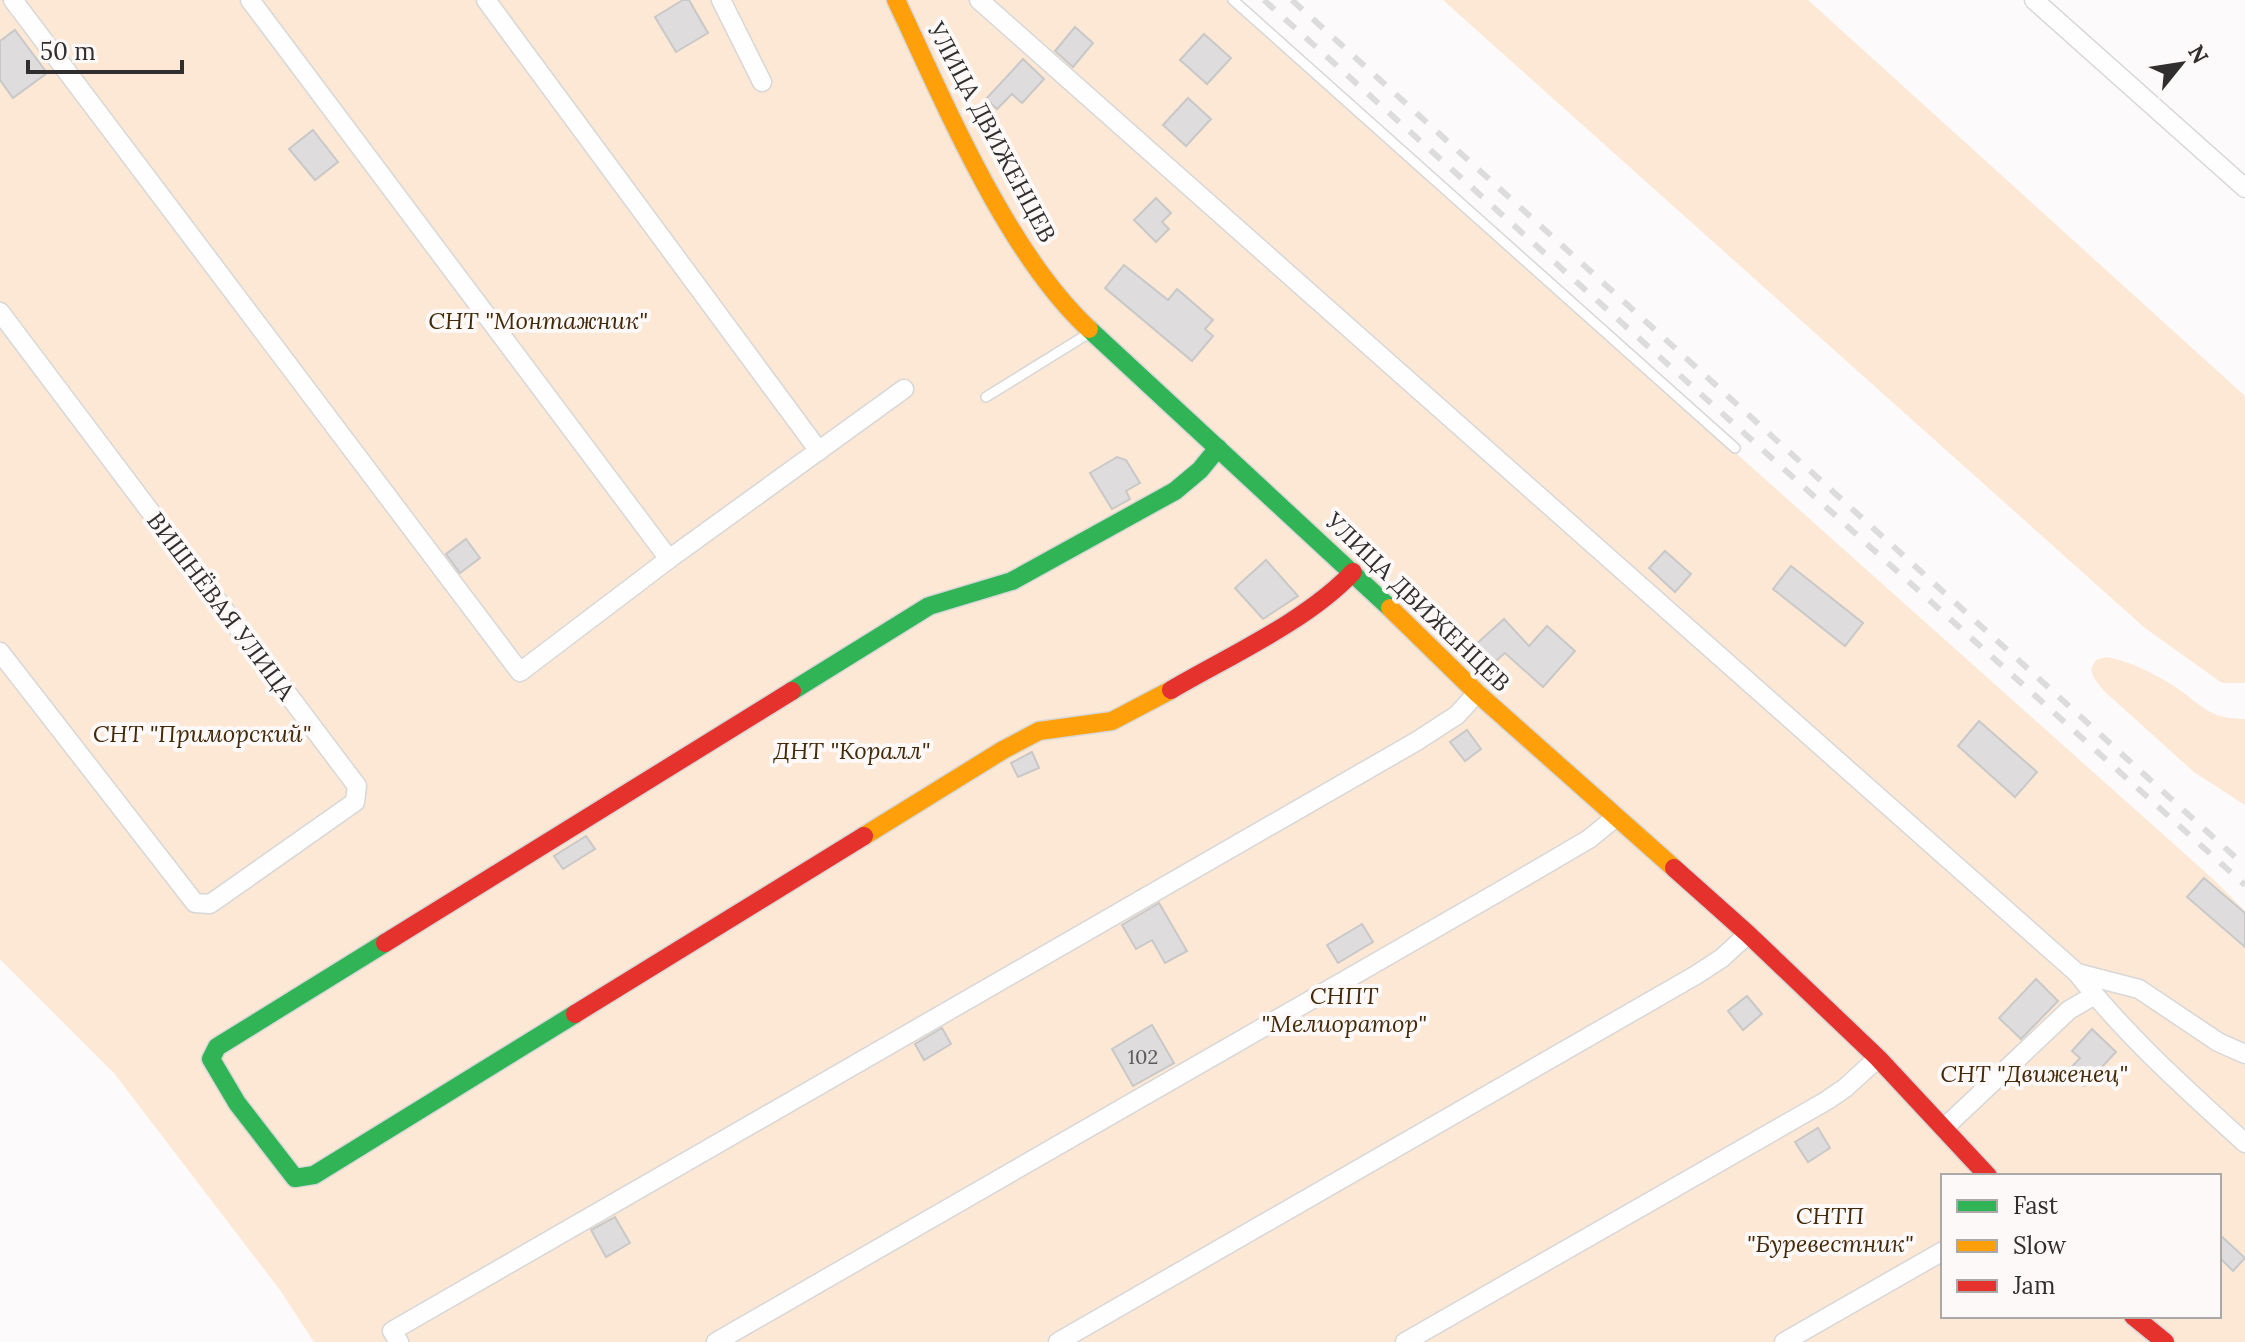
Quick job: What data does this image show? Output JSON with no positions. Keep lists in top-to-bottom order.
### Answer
{
  "streets": {
    "street": ["УЛИЦА ДВИЖЕНЦЕВ", "ВИШНЁВАЯ УЛИЦА"]
  },
  "parks": [
    "СНТ \"Монтажник\"",
    "СНТ \"Приморский\"",
    "ДНТ \"Коралл\"",
    "СНПТ \"Мелиоратор\"",
    "СНТ \"Движенец\"",
    "СНТП \"Буревестник\""
  ],
  "house_numbers": ["102"],
  "legend": ["Fast", "Slow", "Jam"],
  "scale_bar": "50 m",
  "north": "top right"
}
